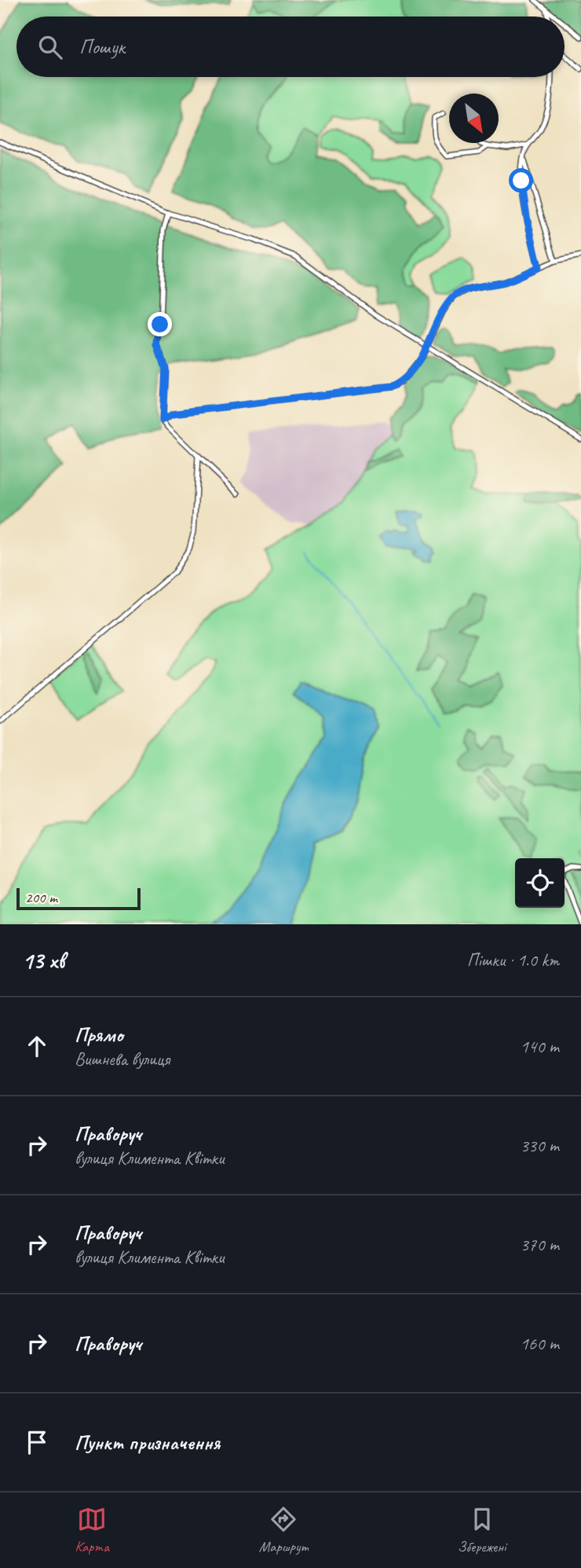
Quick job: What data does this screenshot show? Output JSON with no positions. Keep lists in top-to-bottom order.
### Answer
{
  "scale_bar": "200 m",
  "north": "bottom right",
  "page": {
    "search": "Пошук",
    "scale": "200 m",
    "heading": ["13 хв", "Пішки · 1.0 km"],
    "list": [
      ["Прямо", "Вишнева вулиця", "140 m"],
      ["Праворуч", "вулиця Климента Квітки", "330 m"],
      ["Праворуч", "вулиця Климента Квітки", "370 m"],
      ["Праворуч", "160 m"],
      "Пункт призначення"
    ],
    "nav": ["Карта", "Маршрут", "Збережені"]
  }
}
